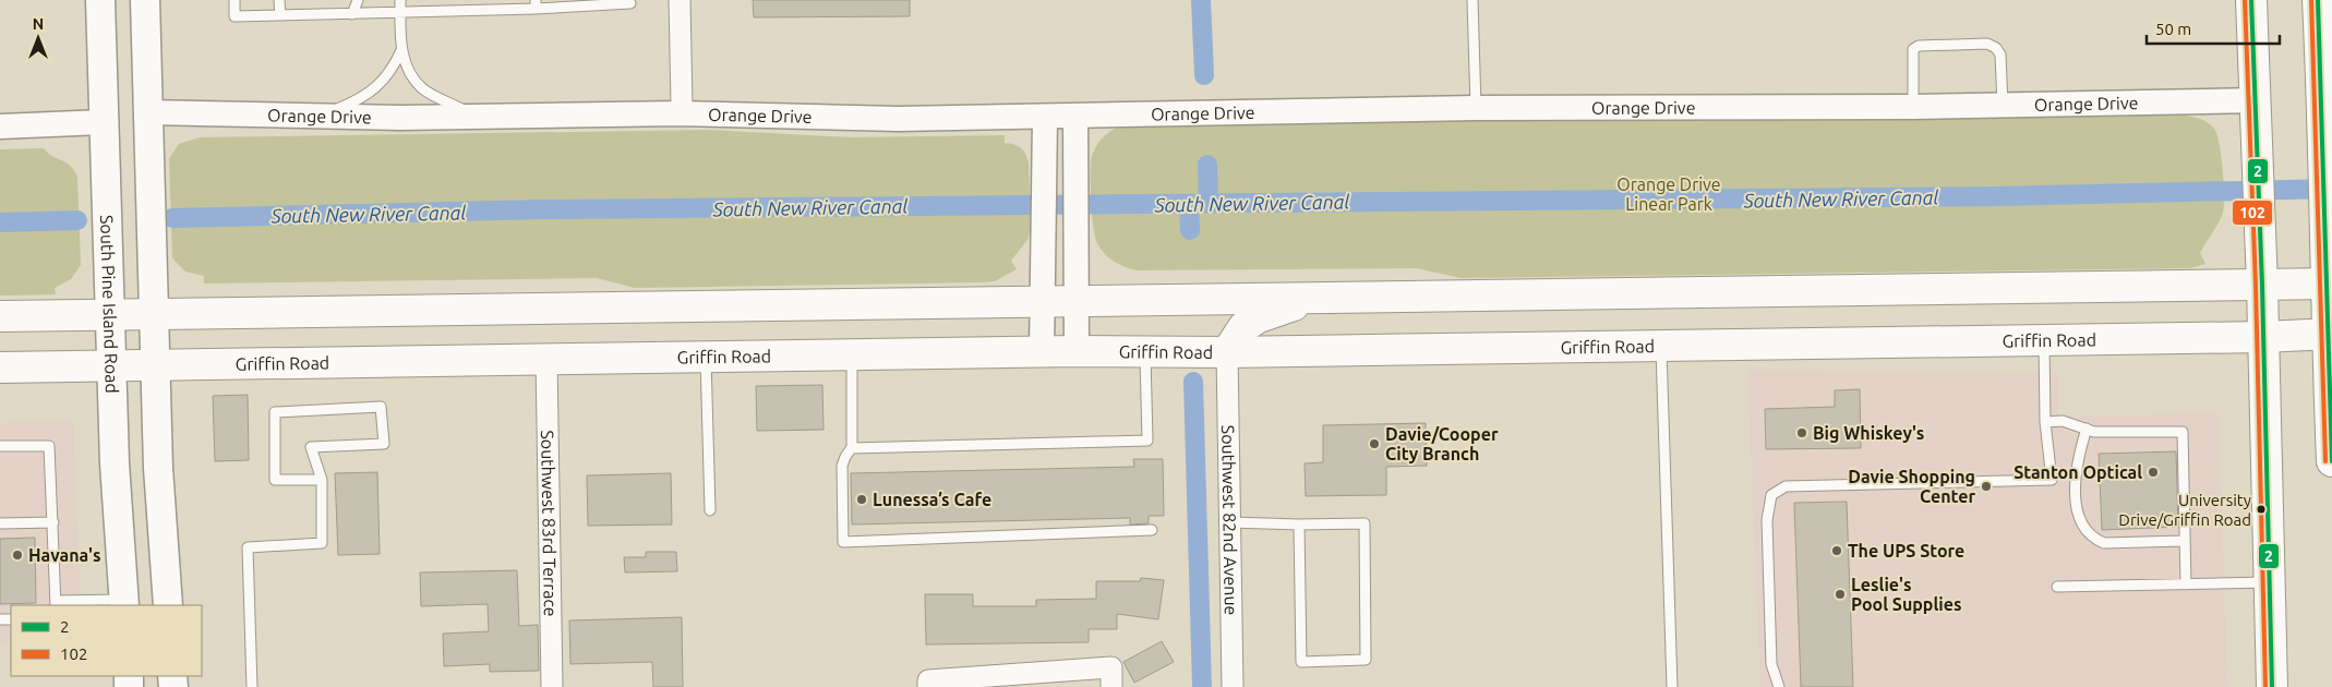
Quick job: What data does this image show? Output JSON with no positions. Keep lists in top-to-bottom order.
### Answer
{
  "streets": {
    "main road": ["South Pine Island Road", "Griffin Road"],
    "street": ["Orange Drive", "Southwest 82nd Avenue", "Southwest 83rd Terrace"]
  },
  "crossings": [
    ["South Pine Island Road", "Griffin Road"],
    ["Griffin Road", "Southwest 82nd Avenue"],
    ["Griffin Road", "Southwest 83rd Terrace"]
  ],
  "water": ["South New River Canal"],
  "parks": ["Orange Drive Linear Park"],
  "places": [
    "Big Whiskey's",
    "Davie/Cooper City Branch",
    "Stanton Optical",
    "Davie Shopping Center",
    "Lunessa’s Cafe",
    "University Drive/Griffin Road",
    "The UPS Store",
    "Havana's",
    "Leslie's Pool Supplies"
  ],
  "lines": ["transit line 2", "transit line 102"],
  "legend": ["2", "102"],
  "scale_bar": "50 m",
  "north": "top"
}
